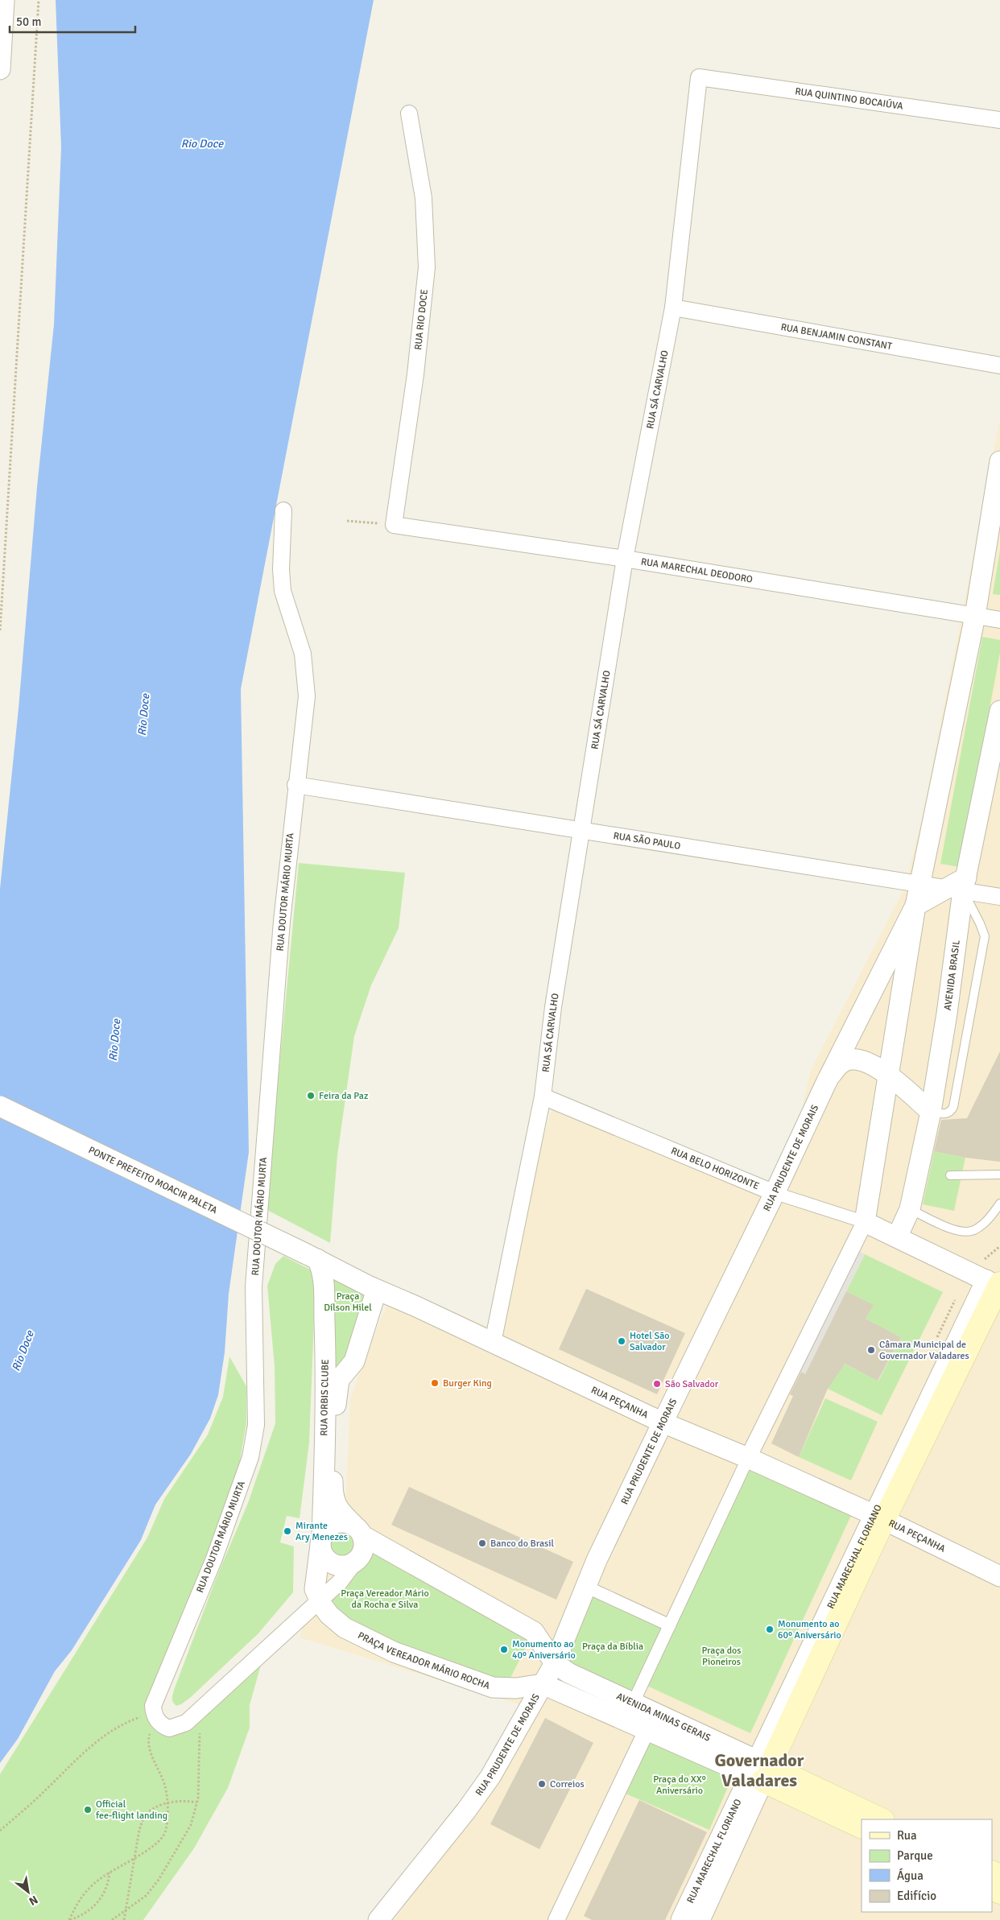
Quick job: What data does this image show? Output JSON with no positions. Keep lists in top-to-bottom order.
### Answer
{
  "streets": {
    "main road": ["RUA MARECHAL FLORIANO", "AVENIDA MINAS GERAIS"],
    "street": [
      "RUA QUINTINO BOCAIÚVA",
      "RUA RIO DOCE",
      "RUA BENJAMIN CONSTANT",
      "RUA SÁ CARVALHO",
      "RUA MARECHAL DEODORO",
      "RUA SÃO PAULO",
      "RUA DOUTOR MÁRIO MURTA",
      "AVENIDA BRASIL",
      "RUA PRUDENTE DE MORAIS",
      "RUA BELO HORIZONTE",
      "PONTE PREFEITO MOACIR PALETA",
      "RUA ORBIS CLUBE",
      "RUA PEÇANHA",
      "PRAÇA VEREADOR MÁRIO ROCHA"
    ]
  },
  "crossings": [
    ["RUA QUINTINO BOCAIÚVA", "RUA SÁ CARVALHO"],
    ["RUA RIO DOCE", "RUA MARECHAL DEODORO"],
    ["RUA BENJAMIN CONSTANT", "RUA SÁ CARVALHO"],
    ["RUA SÁ CARVALHO", "RUA MARECHAL DEODORO"],
    ["RUA SÁ CARVALHO", "RUA SÃO PAULO"],
    ["RUA SÁ CARVALHO", "RUA BELO HORIZONTE"],
    ["RUA SÁ CARVALHO", "RUA PEÇANHA"],
    ["RUA SÃO PAULO", "RUA DOUTOR MÁRIO MURTA"],
    ["RUA SÃO PAULO", "AVENIDA BRASIL"],
    ["AVENIDA BRASIL", "RUA BELO HORIZONTE"],
    ["RUA PRUDENTE DE MORAIS", "RUA BELO HORIZONTE"],
    ["RUA PRUDENTE DE MORAIS", "RUA PEÇANHA"],
    ["RUA PRUDENTE DE MORAIS", "PRAÇA VEREADOR MÁRIO ROCHA"],
    ["RUA PRUDENTE DE MORAIS", "AVENIDA MINAS GERAIS"],
    ["RUA BELO HORIZONTE", "RUA MARECHAL FLORIANO"],
    ["PONTE PREFEITO MOACIR PALETA", "RUA ORBIS CLUBE"],
    ["RUA ORBIS CLUBE", "RUA PEÇANHA"],
    ["RUA PEÇANHA", "RUA MARECHAL FLORIANO"],
    ["RUA MARECHAL FLORIANO", "AVENIDA MINAS GERAIS"],
    ["PRAÇA VEREADOR MÁRIO ROCHA", "AVENIDA MINAS GERAIS"]
  ],
  "districts": ["Governador Valadares"],
  "water": ["Rio Doce"],
  "parks": [
    "Praça Dílson Hilel",
    "Praça Vereador Mário da Rocha e Silva",
    "Praça da Bíblia",
    "Praça dos Pioneiros",
    "Praça do XXº Aniversário"
  ],
  "places": [
    "Feira da Paz",
    "Hotel São Salvador",
    "Câmara Municipal de Governador Valadares",
    "Burger King",
    "São Salvador",
    "Mirante Ary Menezes",
    "Banco do Brasil",
    "Monumento ao 60º Aniversário",
    "Monumento ao 40º Aniversário",
    "Correios",
    "Official fee-flight landing"
  ],
  "legend": [
    "Rua",
    "Parque",
    "Água",
    "Edifício"
  ],
  "scale_bar": "50 m",
  "north": "bottom right"
}
